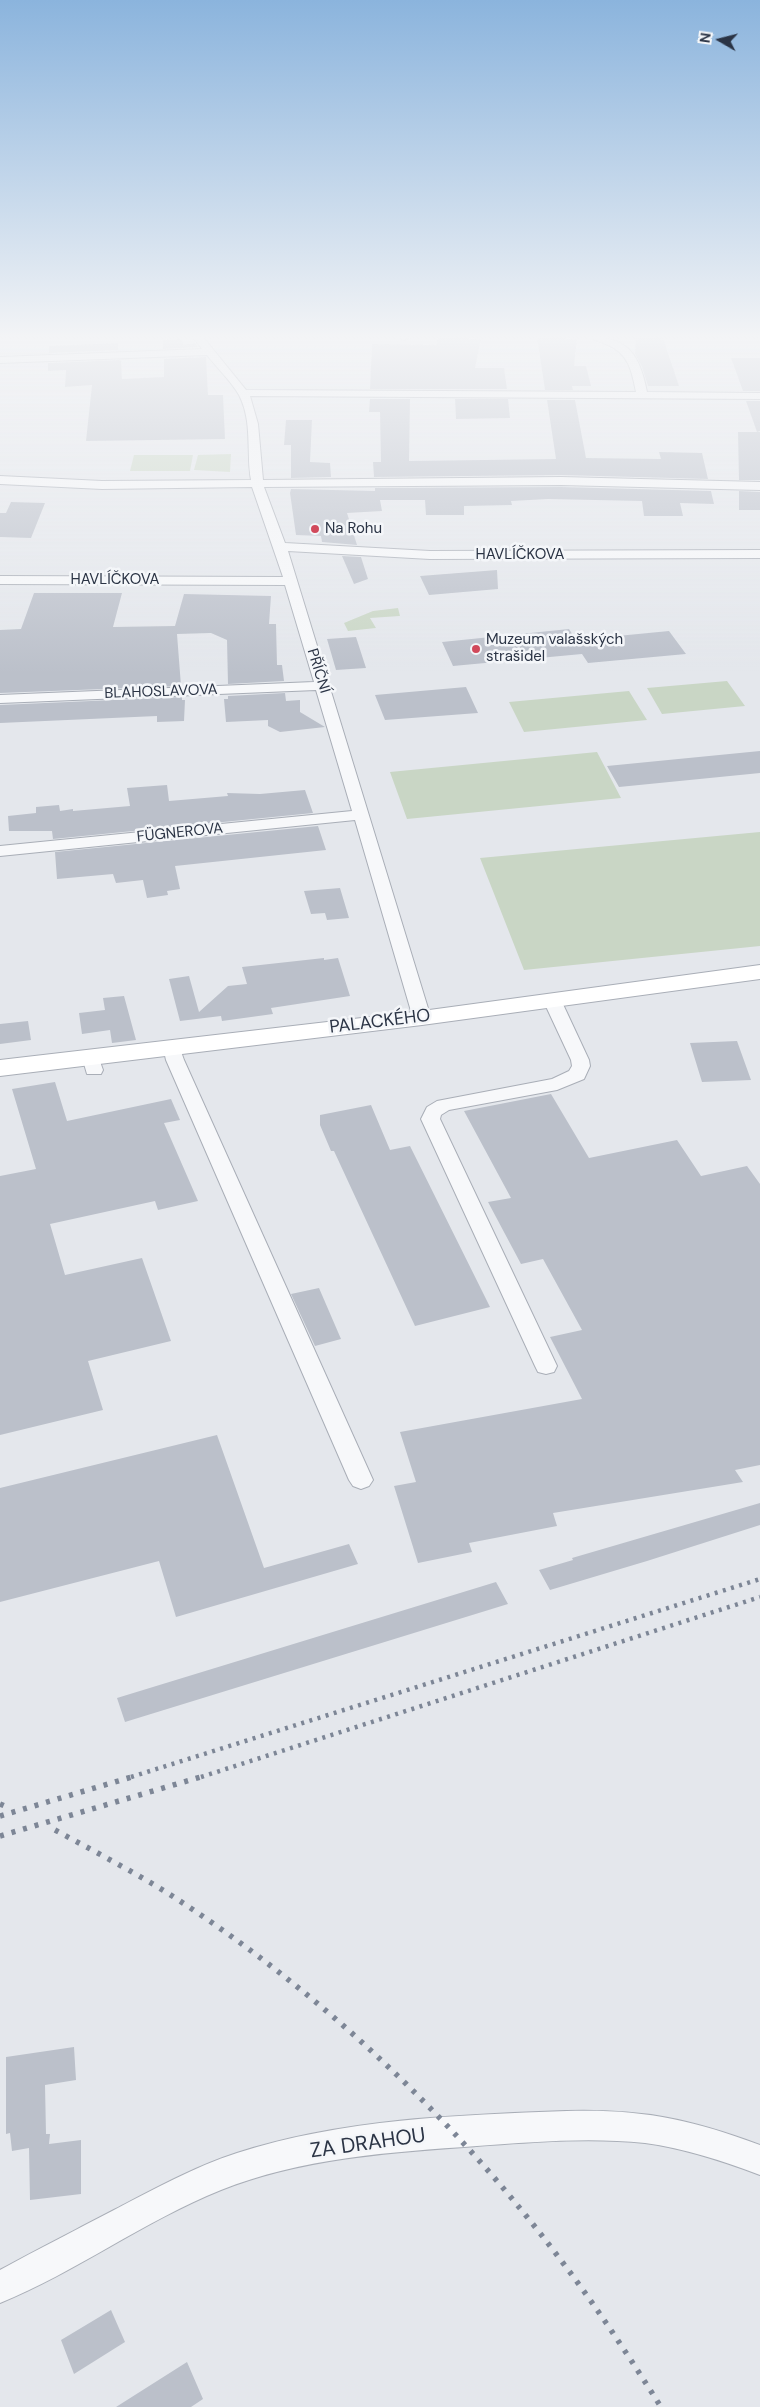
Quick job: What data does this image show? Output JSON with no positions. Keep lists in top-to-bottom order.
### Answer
{
  "streets": {
    "street": [
      "HAVLÍČKOVA",
      "PŘÍČNÍ",
      "BLAHOSLAVOVA",
      "FÜGNEROVA",
      "PALACKÉHO",
      "ZA DRAHOU"
    ]
  },
  "crossings": [
    ["HAVLÍČKOVA", "PŘÍČNÍ"],
    ["PŘÍČNÍ", "BLAHOSLAVOVA"],
    ["PŘÍČNÍ", "FÜGNEROVA"],
    ["PŘÍČNÍ", "PALACKÉHO"]
  ],
  "places": ["Na Rohu", "Muzeum valašských strašidel"],
  "north": "left"
}
